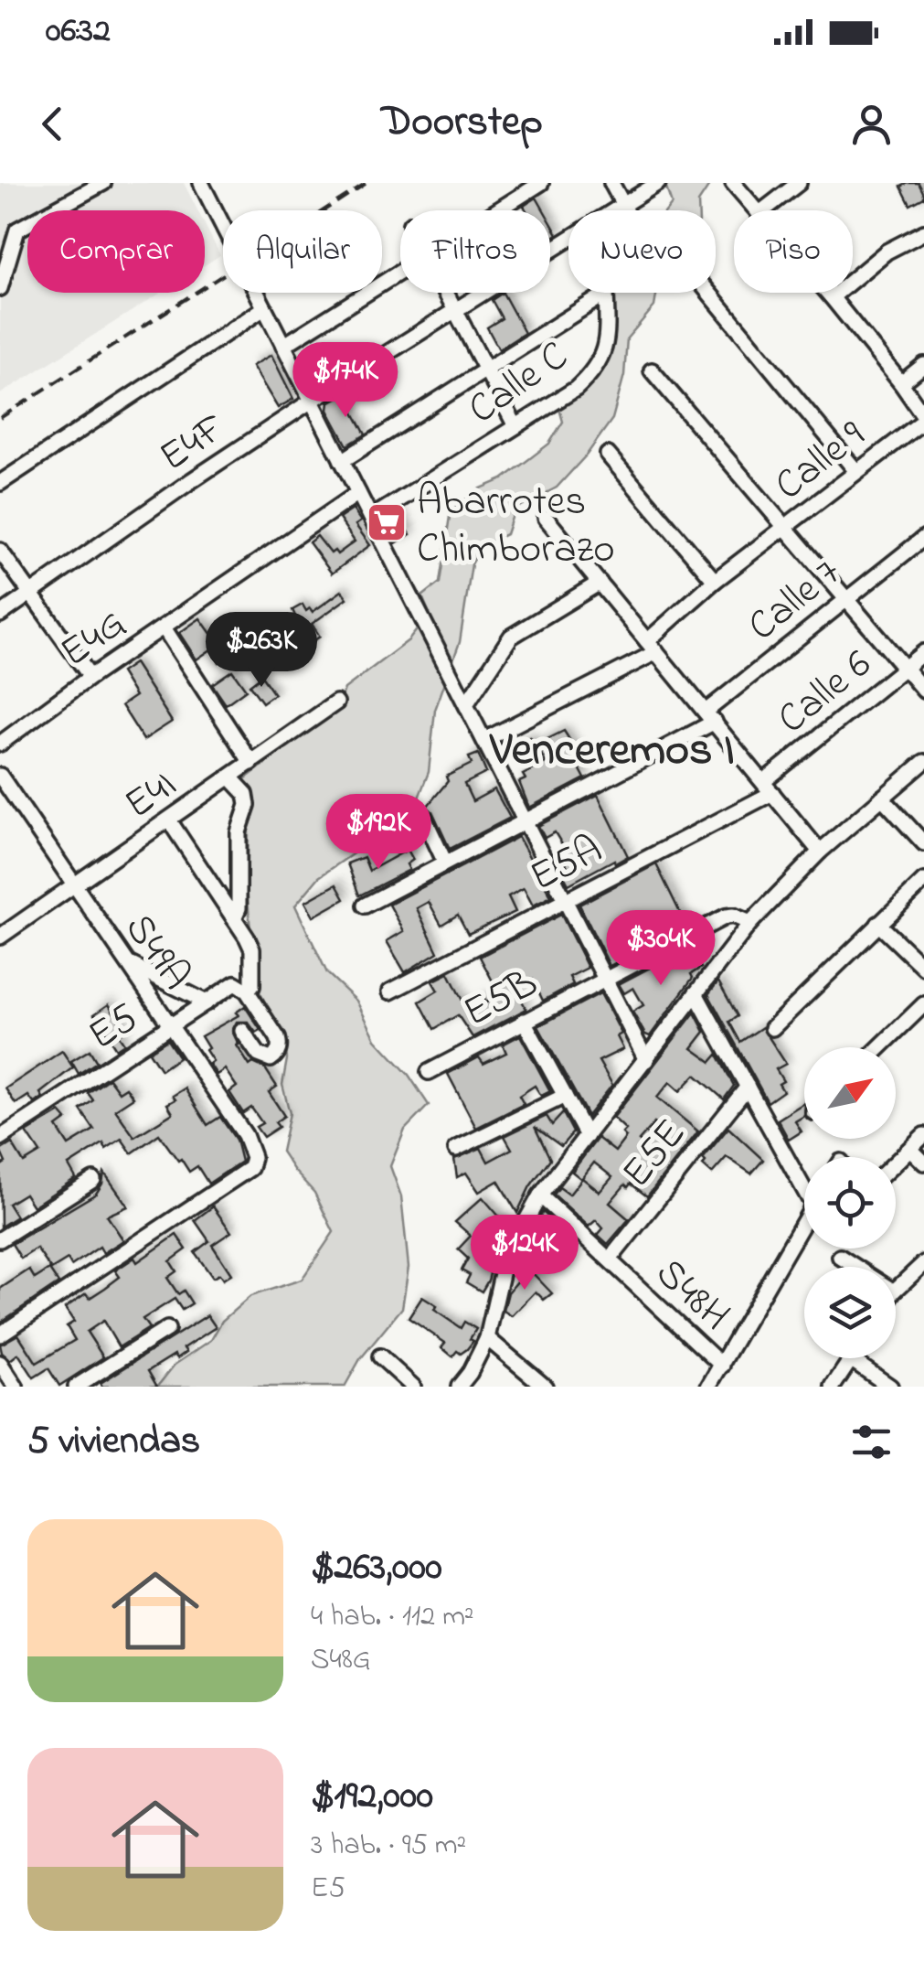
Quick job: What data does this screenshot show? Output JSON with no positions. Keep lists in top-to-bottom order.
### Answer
{
  "streets": {
    "street": [
      "Calle C",
      "E4F",
      "Calle 9",
      "Calle 7",
      "E4G",
      "Calle 6",
      "E4I",
      "E5A",
      "S49A",
      "E5B",
      "E5",
      "E5E",
      "S48H"
    ]
  },
  "crossings": [
    ["Calle 6", "E5A"],
    ["E4I", "S49A"],
    ["S49A", "E5"],
    ["E5E", "S48H"]
  ],
  "districts": ["Venceremos I"],
  "places": {
    "supermarket": ["Abarrotes Chimborazo"]
  },
  "north": "top right",
  "page": {
    "status": "06:32",
    "header": "Doorstep",
    "chip": [
      "Comprar",
      "Alquilar",
      "Filtros",
      "Nuevo",
      "Piso"
    ],
    "price": [
      "$174K",
      "$263K",
      "$192K",
      "$304K",
      "$124K"
    ],
    "heading": "5 viviendas",
    "list": [
      {
        "name": "$263,000",
        "note": "4 hab. · 112 m² · S48G"
      },
      {
        "name": "$192,000",
        "note": "3 hab. · 95 m² · E5"
      }
    ]
  }
}
